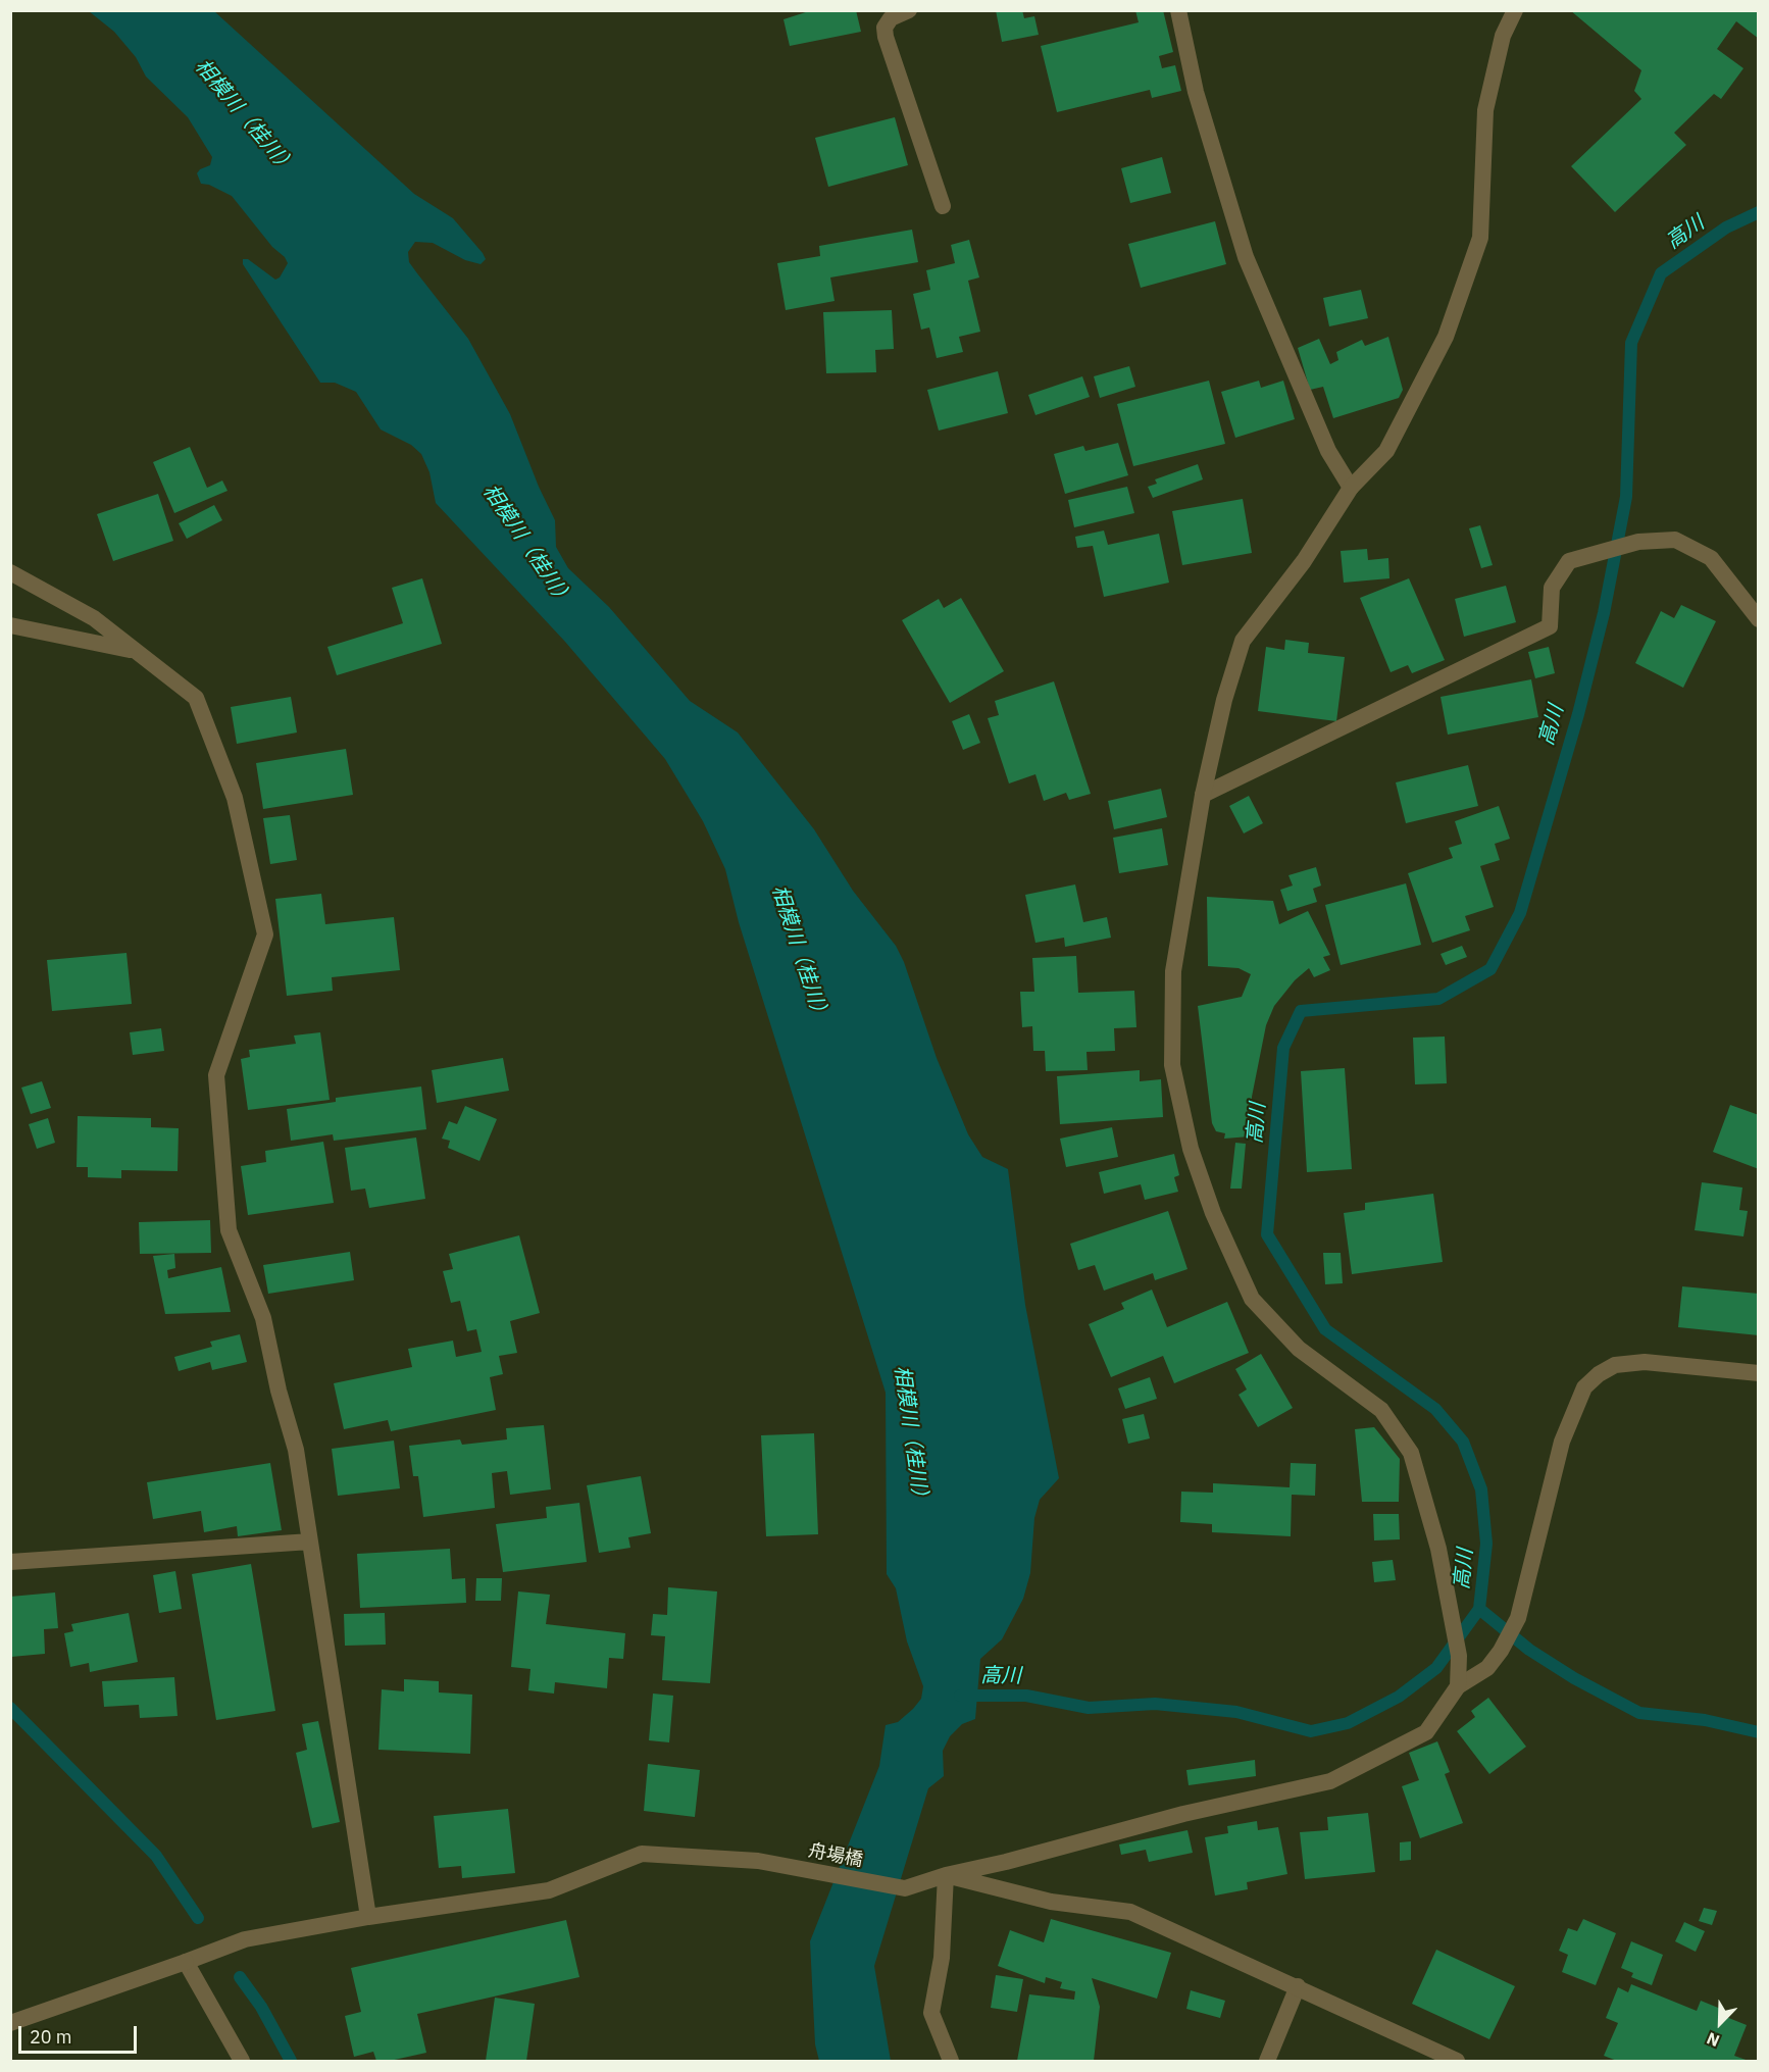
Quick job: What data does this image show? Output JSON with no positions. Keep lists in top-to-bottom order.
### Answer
{
  "streets": {
    "street": ["舟場橋"]
  },
  "water": ["相模川（桂川）", "高川"],
  "scale_bar": "20 m",
  "north": "bottom left"
}
